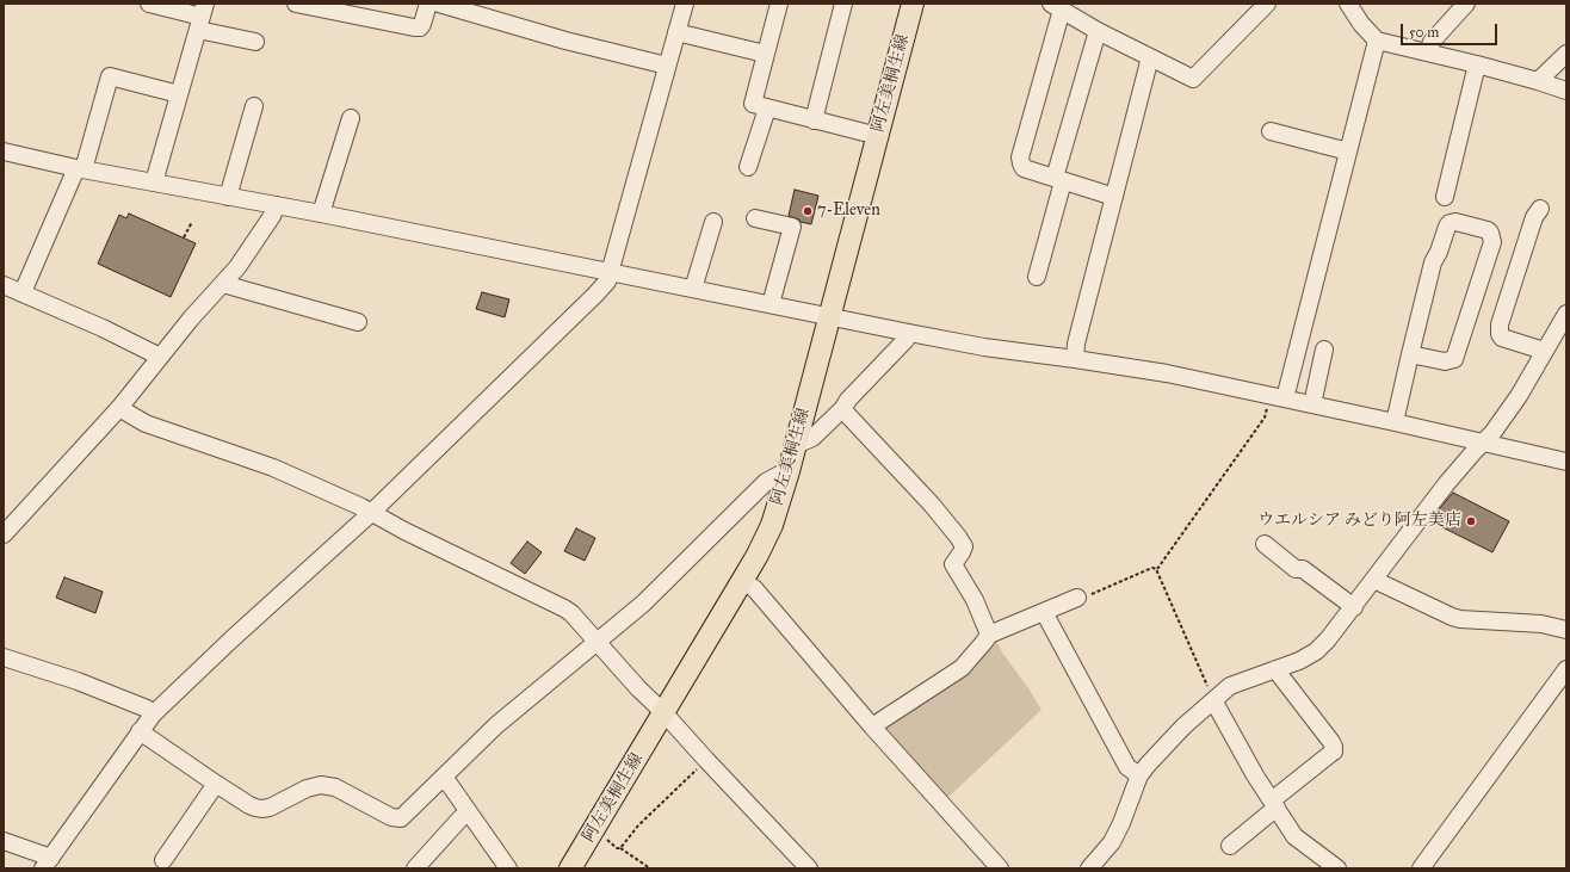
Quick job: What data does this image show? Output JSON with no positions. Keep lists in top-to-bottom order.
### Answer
{
  "streets": {
    "main road": ["阿左美桐生線"]
  },
  "places": ["7-Eleven", "ウエルシア みどり阿左美店"],
  "scale_bar": "50 m"
}
